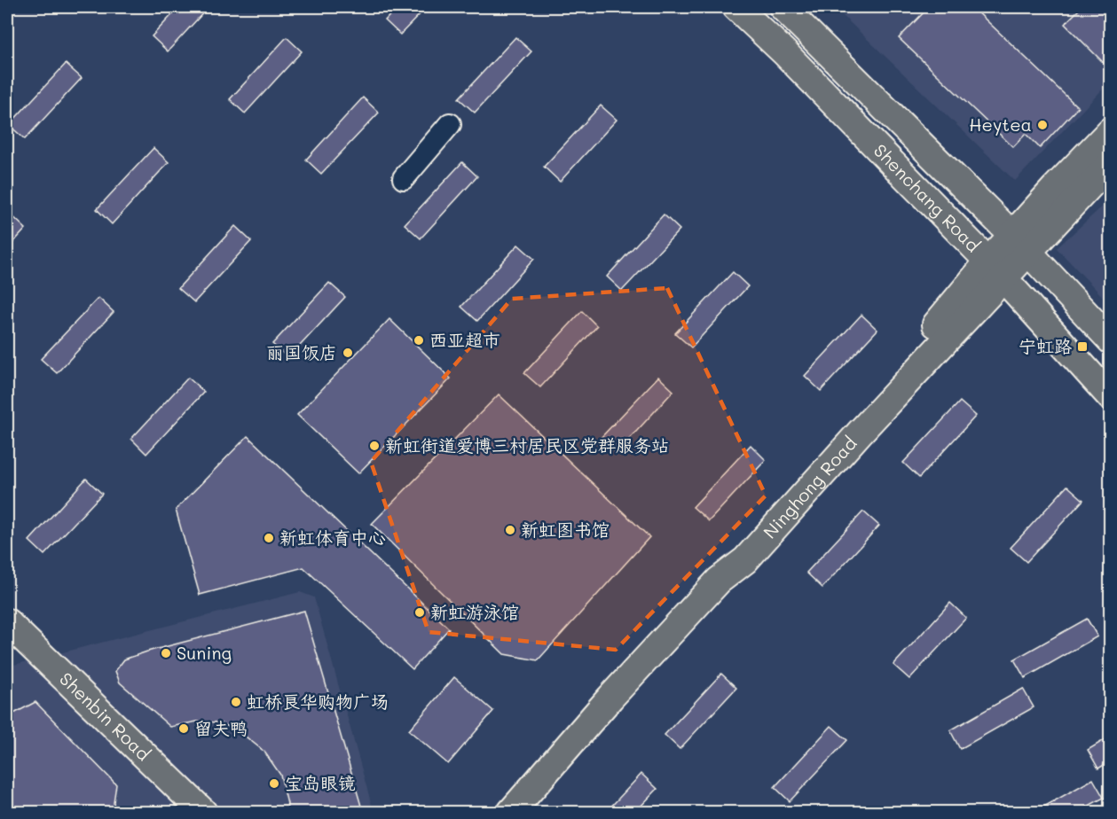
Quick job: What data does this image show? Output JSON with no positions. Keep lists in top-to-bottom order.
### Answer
{
  "streets": {
    "main road": ["Shenchang Road", "Ninghong Road", "Shenbin Road"]
  },
  "crossings": [
    ["Shenchang Road", "Ninghong Road"]
  ],
  "places": {
    "other": [
      "Heytea",
      "西亚超市",
      "丽国饭店",
      "新虹街道爱博三村居民区党群服务站",
      "新虹图书馆",
      "新虹体育中心",
      "新虹游泳馆",
      "Suning",
      "虹桥良华购物广场",
      "留夫鸭",
      "宝岛眼镜"
    ],
    "transit": ["宁虹路"]
  }
}
